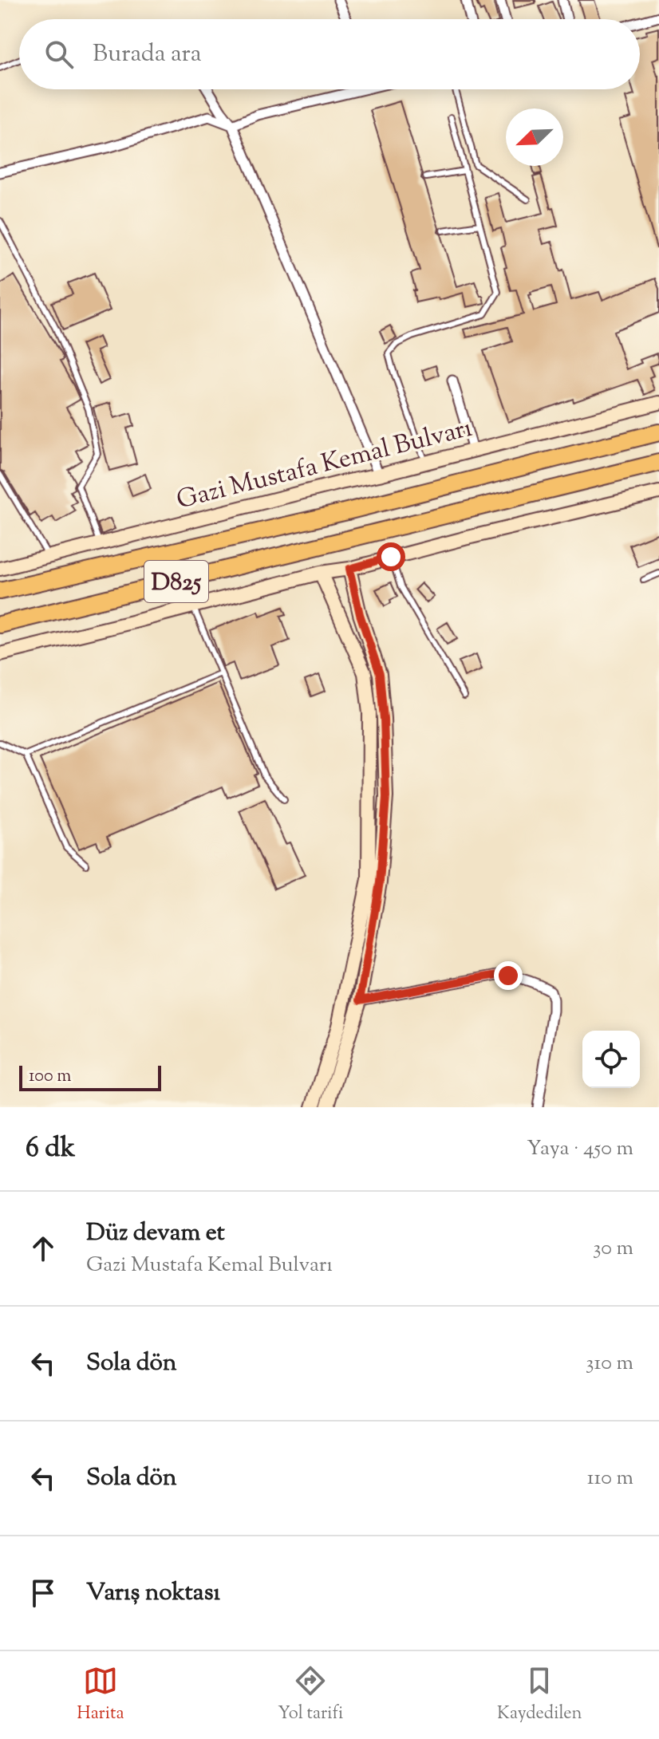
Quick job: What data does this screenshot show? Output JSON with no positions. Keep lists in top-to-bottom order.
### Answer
{
  "streets": {
    "highway": ["Gazi Mustafa Kemal Bulvarı", "D825"]
  },
  "scale_bar": "100 m",
  "north": "bottom left",
  "page": {
    "search": "Burada ara",
    "scale": "100 m",
    "heading": ["6 dk", "Yaya · 450 m"],
    "list": [
      ["Düz devam et", "Gazi Mustafa Kemal Bulvarı", "30 m"],
      ["Sola dön", "310 m"],
      ["Sola dön", "110 m"],
      "Varış noktası"
    ],
    "nav": ["Harita", "Yol tarifi", "Kaydedilen"]
  }
}
